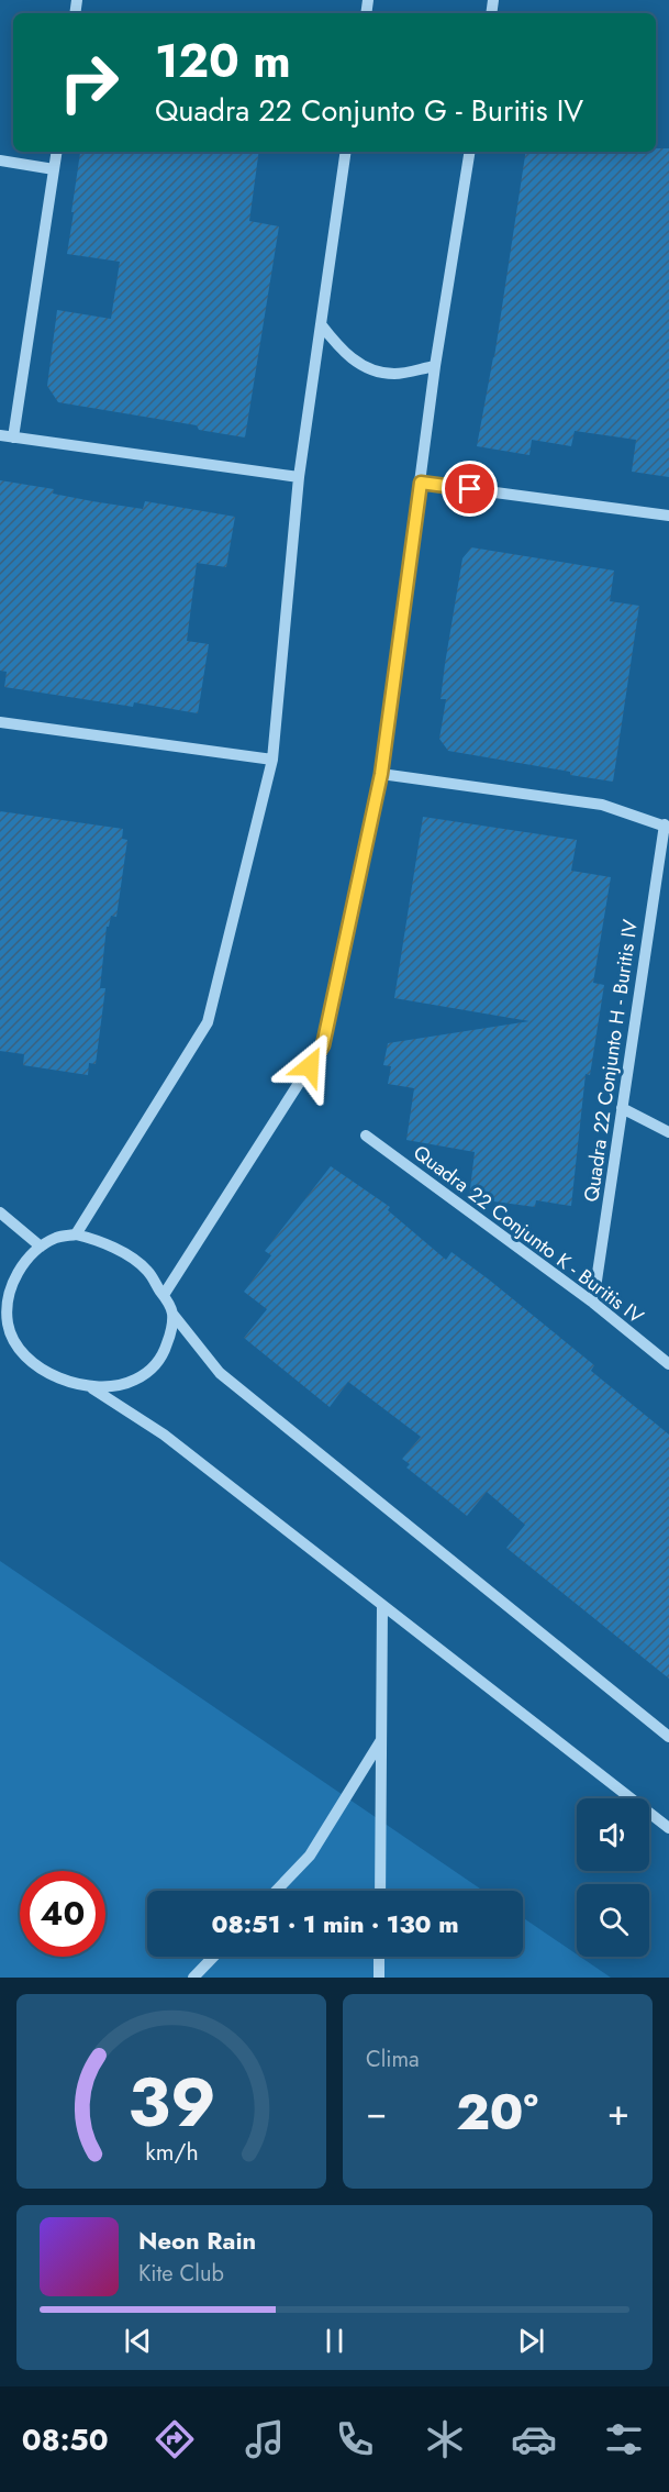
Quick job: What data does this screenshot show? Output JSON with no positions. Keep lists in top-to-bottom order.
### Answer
{
  "streets": {
    "street": ["Quadra 22 Conjunto H - Buritis IV", "Quadra 22 Conjunto K - Buritis IV"]
  },
  "crossings": [
    ["Quadra 22 Conjunto H - Buritis IV", "Quadra 22 Conjunto K - Buritis IV"]
  ],
  "page": {
    "turn": ["120 m", "Quadra 22 Conjunto G - Buritis IV"],
    "limit": "40",
    "trip": "08:51 · 1 min · 130 m",
    "tile": "Clima",
    "heat": ["−", "20°", "+"],
    "song": ["Neon Rain", "Kite Club"],
    "tabs": "08:50",
    "gauge": ["39", "km/h"]
  }
}
